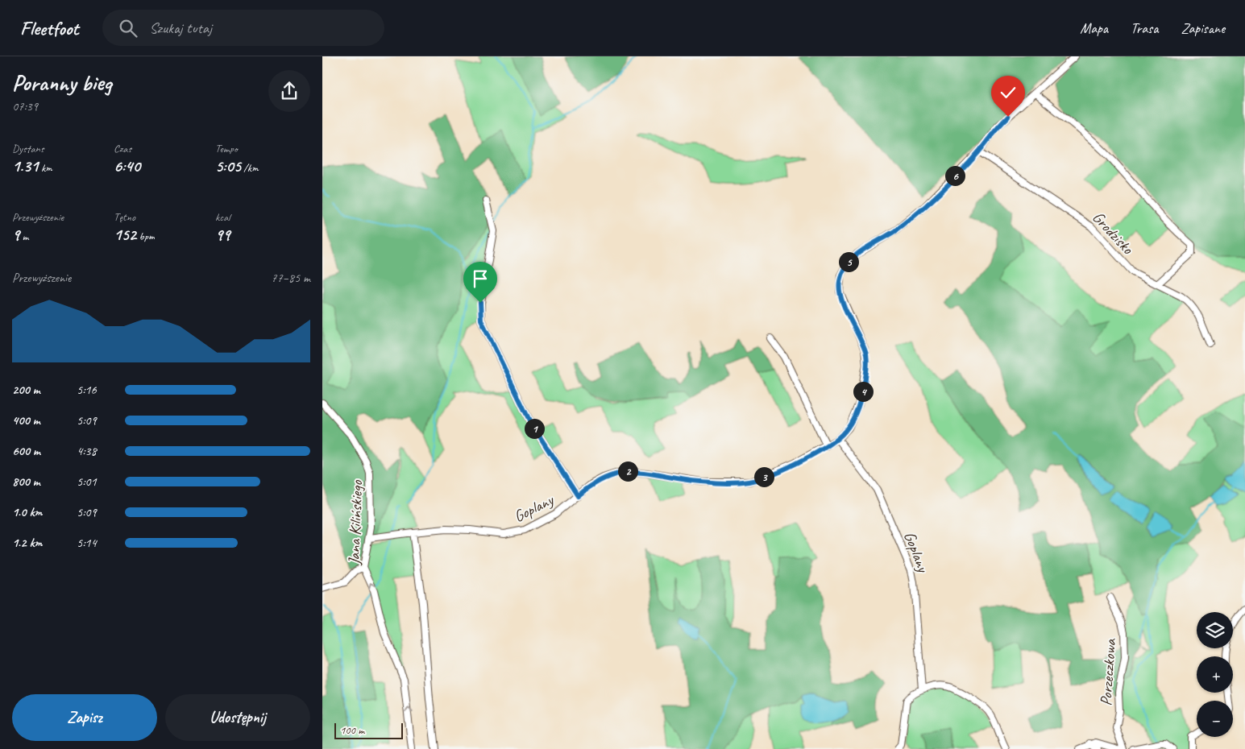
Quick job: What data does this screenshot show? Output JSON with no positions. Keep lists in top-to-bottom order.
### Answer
{
  "streets": {
    "street": [
      "Grodzisko",
      "Goplany",
      "Jana Kilińskiego",
      "Porzeczkowa"
    ]
  },
  "crossings": [
    ["Grodzisko", "Goplany"],
    ["Goplany", "Jana Kilińskiego"]
  ],
  "scale_bar": "100 m",
  "page": {
    "header": "Fleetfoot",
    "search": "Szukaj tutaj",
    "nav": ["Mapa", "Trasa", "Zapisane"],
    "heading": ["Poranny bieg", "07:39"],
    "stats": [
      ["Dystans", "1.31 km"],
      ["Czas", "6:40"],
      ["Tempo", "5:05 /km"],
      ["Przewyższenie", "9 m"],
      ["Tętno", "152 bpm"],
      ["kcal", "99"]
    ],
    "pins": [
      "6",
      "5",
      "4",
      "1",
      "2",
      "3"
    ],
    "chart": ["Przewyższenie", "77–85 m"],
    "list": [
      {
        "name": "200 m",
        "note": "5:16"
      },
      {
        "name": "400 m",
        "note": "5:09"
      },
      {
        "name": "600 m",
        "note": "4:38"
      },
      {
        "name": "800 m",
        "note": "5:01"
      },
      {
        "name": "1.0 km",
        "note": "5:09"
      },
      {
        "name": "1.2 km",
        "note": "5:14"
      }
    ],
    "map_buttons": ["+", "−"],
    "buttons": ["Zapisz", "Udostępnij"],
    "scale": "100 m"
  }
}
